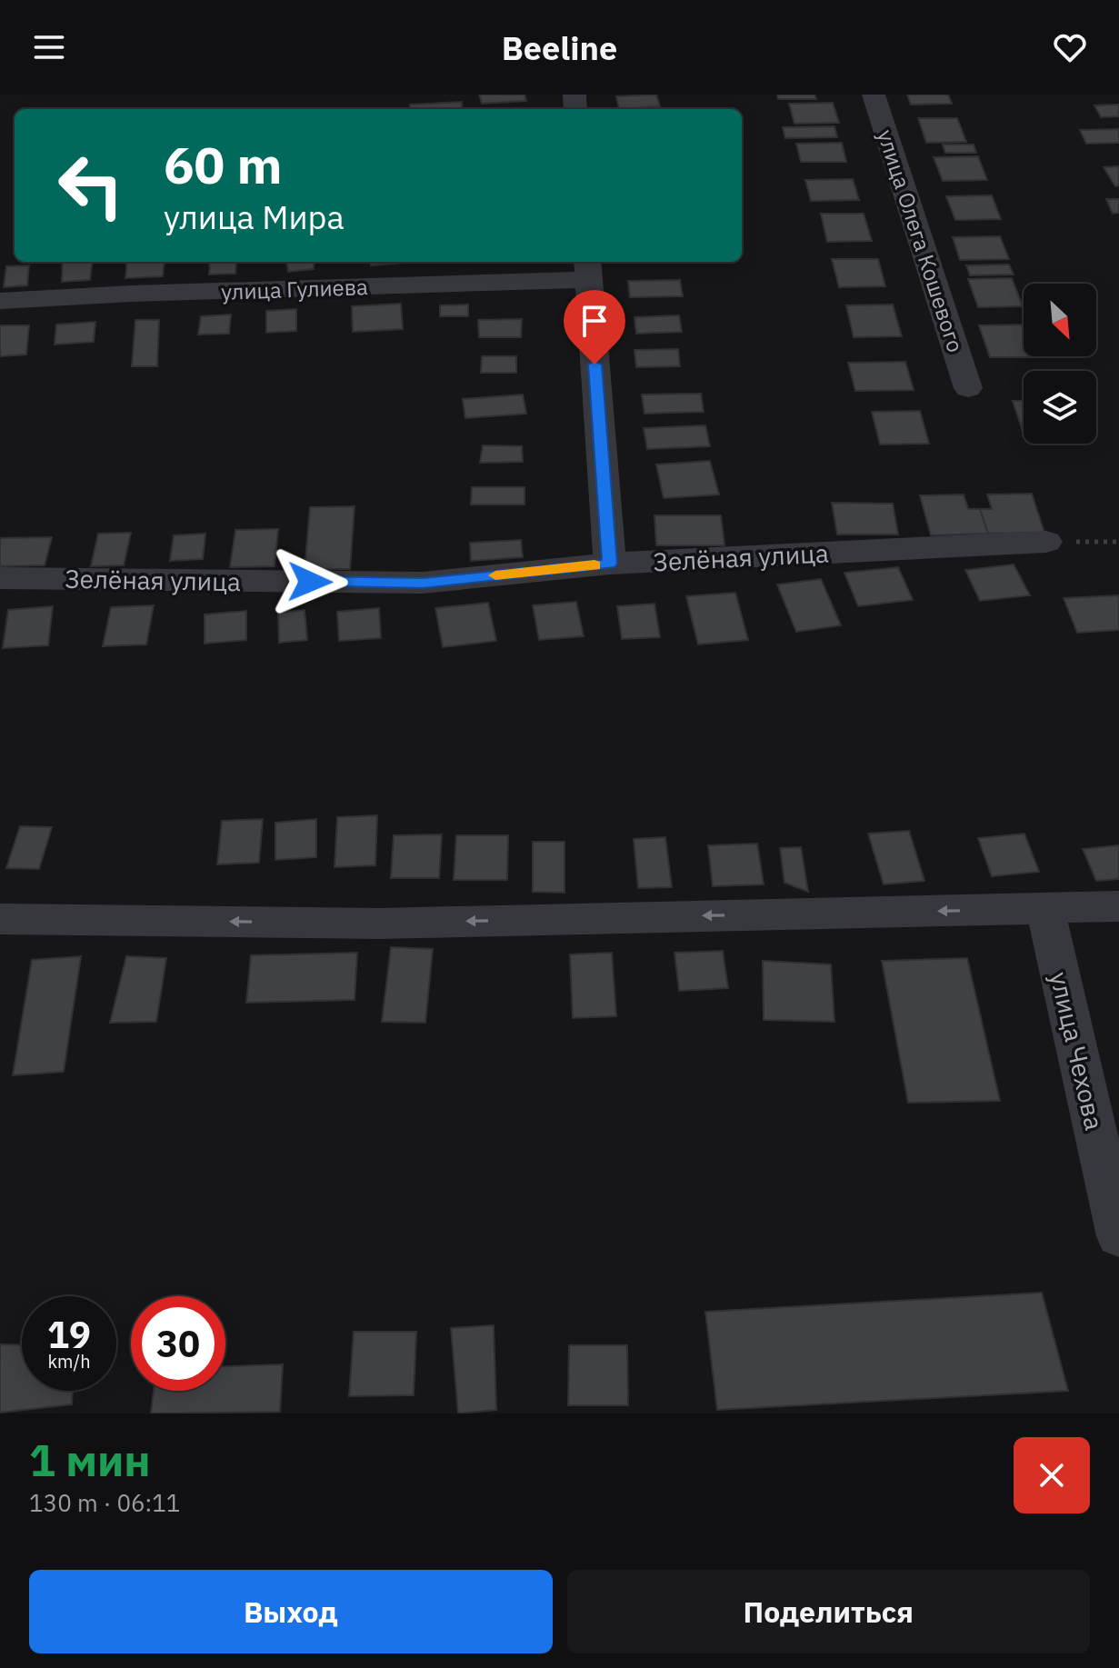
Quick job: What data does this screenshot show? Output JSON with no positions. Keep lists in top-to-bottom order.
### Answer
{
  "streets": {
    "street": [
      "улица Олега Кошевого",
      "улица Гулиева",
      "Зелёная улица",
      "улица Чехова"
    ]
  },
  "north": "bottom right",
  "page": {
    "header": "Beeline",
    "turn": ["60 m", "улица Мира"],
    "speed": "19 km/h",
    "limit": "30",
    "heading": ["1 мин", "130 m · 06:11"],
    "buttons": ["Выход", "Поделиться"]
  }
}
